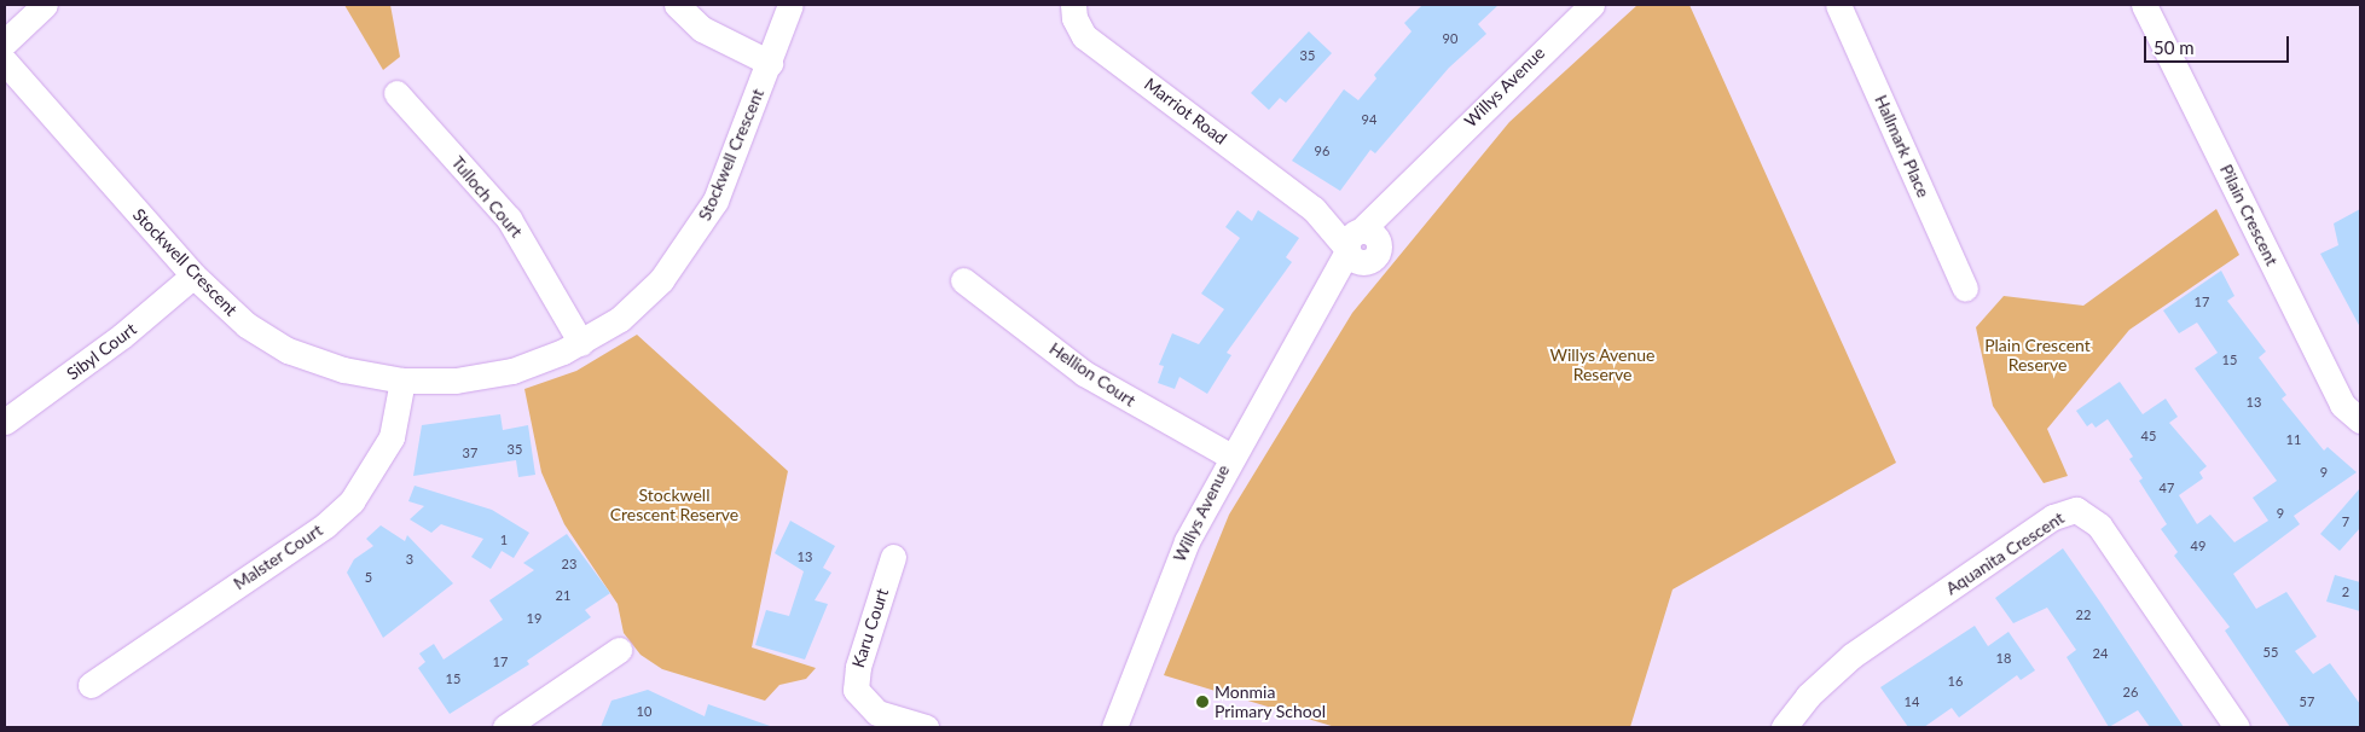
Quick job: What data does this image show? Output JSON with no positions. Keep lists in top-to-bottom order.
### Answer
{
  "streets": {
    "street": [
      "Willys Avenue",
      "Marriot Road",
      "Hallmark Place",
      "Stockwell Crescent",
      "Tulloch Court",
      "Pilain Crescent",
      "Sibyl Court",
      "Hellion Court",
      "Aquanita Crescent",
      "Malster Court",
      "Karu Court"
    ]
  },
  "crossings": [
    ["Willys Avenue", "Marriot Road"],
    ["Willys Avenue", "Hellion Court"],
    ["Stockwell Crescent", "Tulloch Court"],
    ["Stockwell Crescent", "Sibyl Court"],
    ["Stockwell Crescent", "Malster Court"]
  ],
  "parks": ["Plain Crescent Reserve", "Willys Avenue Reserve", "Stockwell Crescent Reserve"],
  "places": ["Monmia Primary School"],
  "house_numbers": [
    "90",
    "35",
    "94",
    "96",
    "17",
    "15",
    "13",
    "45",
    "11",
    "35",
    "37",
    "9",
    "47",
    "9",
    "7",
    "1",
    "49",
    "13",
    "3",
    "23",
    "5",
    "2",
    "21",
    "22",
    "19",
    "55",
    "24",
    "18",
    "17",
    "15",
    "16",
    "26",
    "14",
    "57",
    "10"
  ],
  "scale_bar": "50 m"
}
